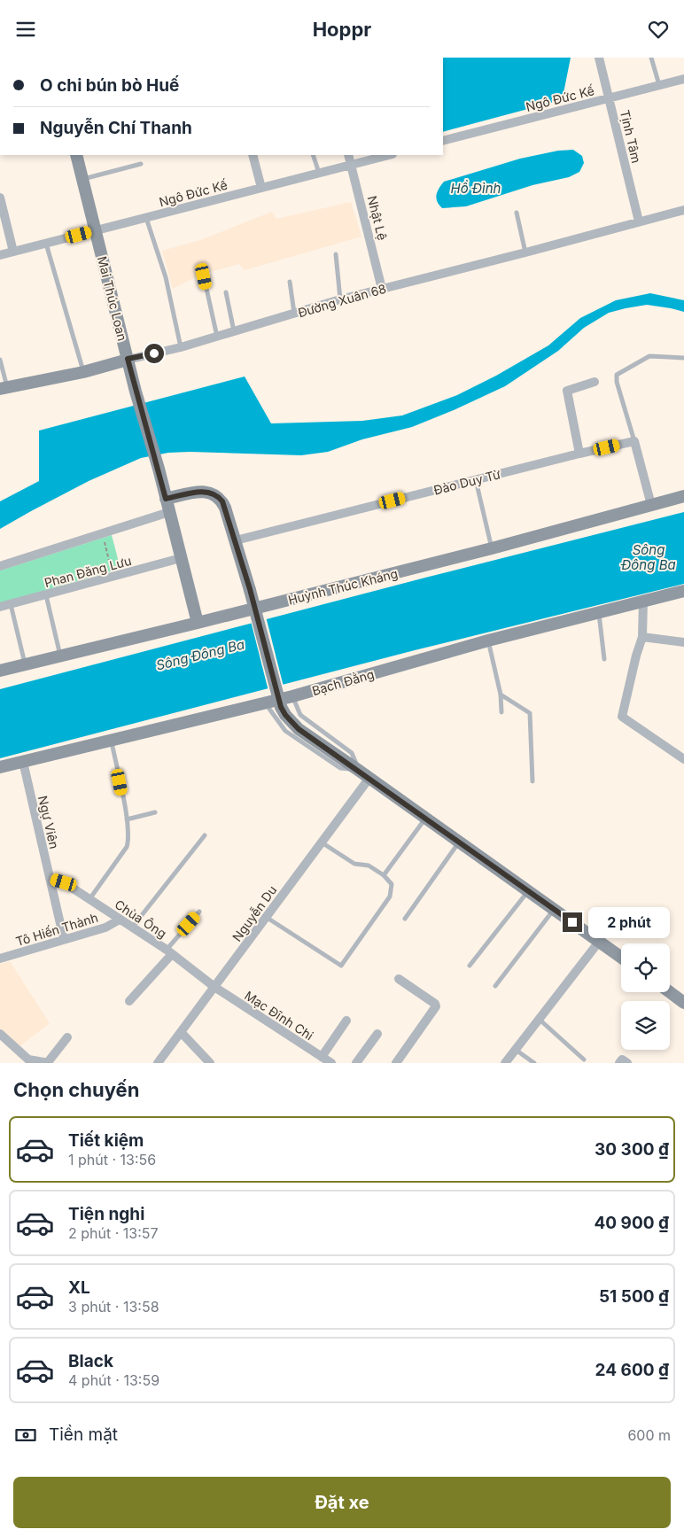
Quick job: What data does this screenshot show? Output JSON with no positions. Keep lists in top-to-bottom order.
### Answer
{
  "streets": {
    "street": [
      "Ngô Đức Kế",
      "Tịnh Tâm",
      "Nhật Lệ",
      "Mai Thúc Loan",
      "Đường Xuân 68",
      "Đào Duy Từ",
      "Phan Đăng Lưu",
      "Huỳnh Thúc Kháng",
      "Bạch Đằng",
      "Ngự Viên",
      "Nguyễn Du",
      "Chùa Ông",
      "Tô Hiến Thành",
      "Mạc Đĩnh Chi"
    ]
  },
  "crossings": [
    ["Ngô Đức Kế", "Tịnh Tâm"],
    ["Ngô Đức Kế", "Nhật Lệ"],
    ["Ngô Đức Kế", "Mai Thúc Loan"],
    ["Tịnh Tâm", "Đường Xuân 68"],
    ["Nhật Lệ", "Đường Xuân 68"],
    ["Mai Thúc Loan", "Đường Xuân 68"],
    ["Bạch Đằng", "Ngự Viên"],
    ["Ngự Viên", "Chùa Ông"],
    ["Ngự Viên", "Tô Hiến Thành"],
    ["Nguyễn Du", "Chùa Ông"],
    ["Nguyễn Du", "Mạc Đĩnh Chi"],
    ["Chùa Ông", "Tô Hiến Thành"],
    ["Chùa Ông", "Mạc Đĩnh Chi"]
  ],
  "water": ["Hồ Đình", "Sông Đông Ba"],
  "page": {
    "header": "Hoppr",
    "banner": ["O chi bún bò Huế", "Nguyễn Chí Thanh"],
    "bubble": "2 phút",
    "heading": "Chọn chuyến",
    "list": [
      {
        "name": "Tiết kiệm",
        "note": "1 phút · 13:56",
        "value": "30 300 ₫"
      },
      {
        "name": "Tiện nghi",
        "note": "2 phút · 13:57",
        "value": "40 900 ₫"
      },
      {
        "name": "XL",
        "note": "3 phút · 13:58",
        "value": "51 500 ₫"
      },
      {
        "name": "Black",
        "note": "4 phút · 13:59",
        "value": "24 600 ₫"
      }
    ],
    "pay": ["Tiền mặt", "600 m"],
    "buttons": "Đặt xe"
  }
}
